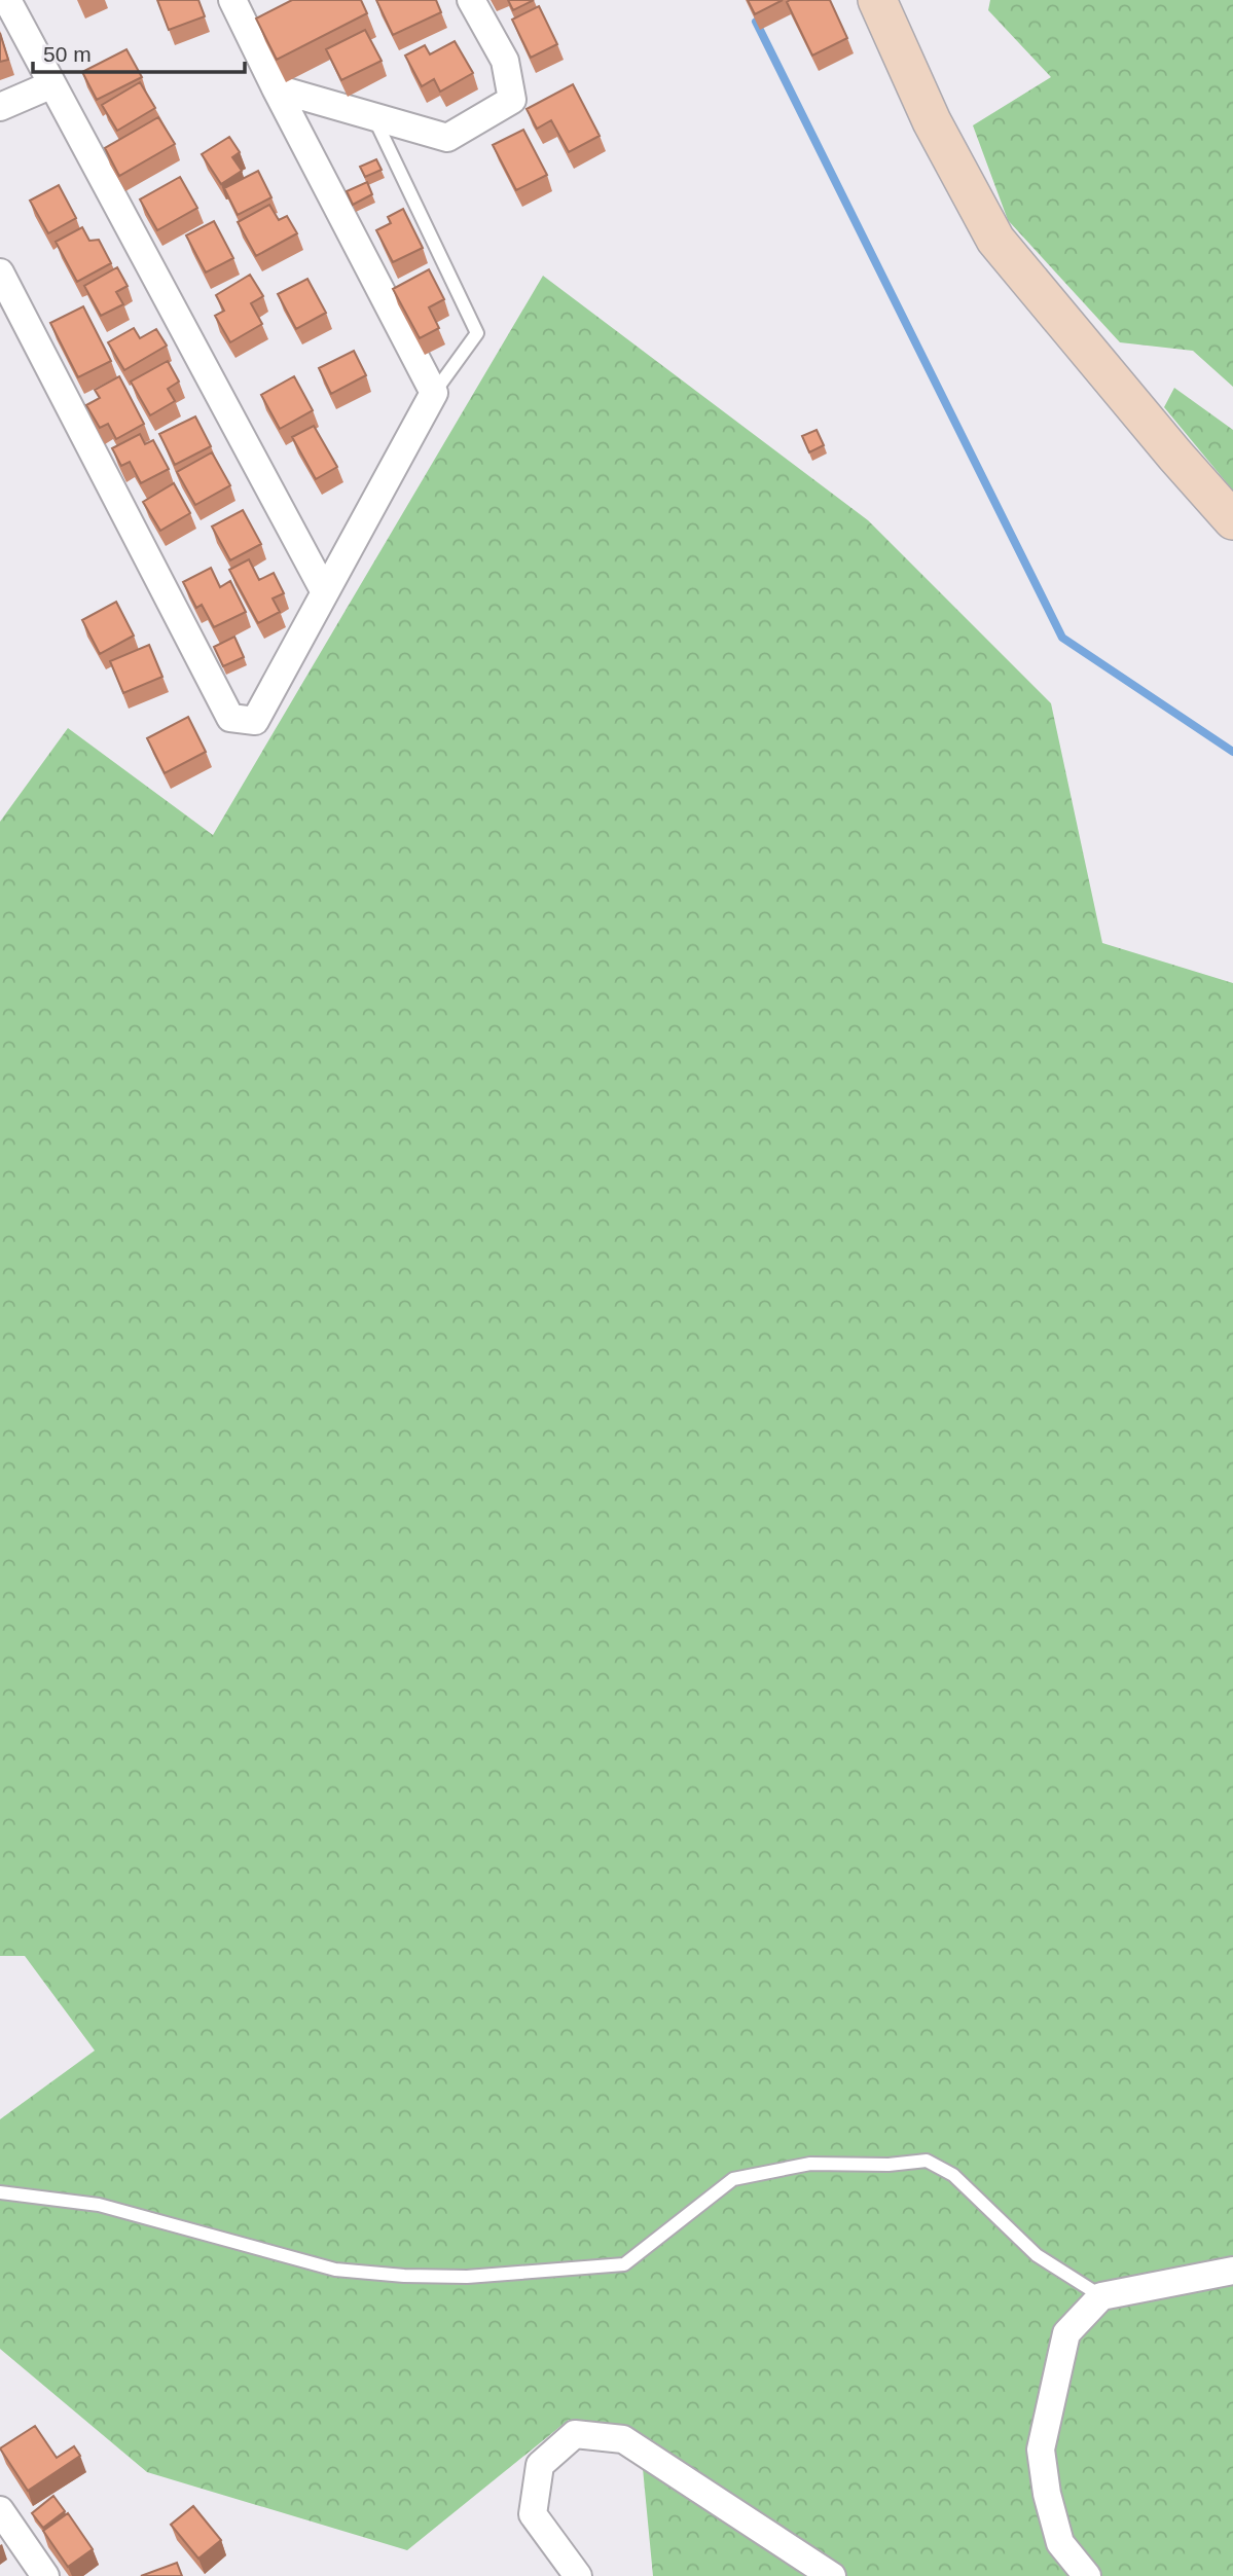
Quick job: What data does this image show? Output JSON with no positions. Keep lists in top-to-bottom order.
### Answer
{
  "scale_bar": "50 m"
}
